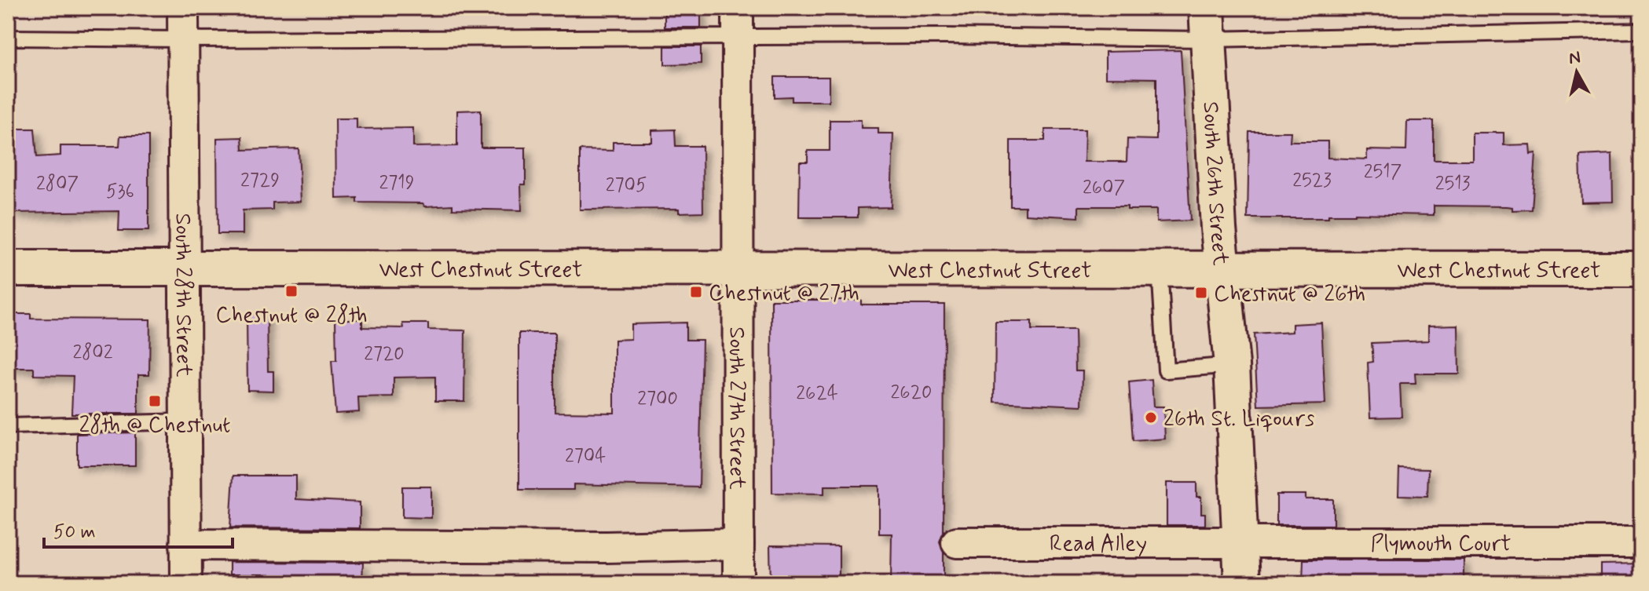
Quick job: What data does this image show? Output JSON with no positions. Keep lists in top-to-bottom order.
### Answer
{
  "streets": {
    "main road": ["South 26th Street", "West Chestnut Street"],
    "street": [
      "South 28th Street",
      "South 27th Street",
      "Read Alley",
      "Plymouth Court"
    ]
  },
  "crossings": [
    ["South 26th Street", "West Chestnut Street"],
    ["South 26th Street", "Read Alley"],
    ["South 26th Street", "Plymouth Court"],
    ["West Chestnut Street", "South 28th Street"],
    ["West Chestnut Street", "South 27th Street"],
    ["Read Alley", "Plymouth Court"]
  ],
  "places": {
    "transit": [
      "Chestnut @ 28th",
      "Chestnut @ 27th",
      "Chestnut @ 26th",
      "28th @ Chestnut"
    ],
    "other": ["26th St. Liqours"]
  },
  "house_numbers": [
    "2517",
    "2729",
    "2523",
    "2719",
    "2807",
    "2513",
    "2705",
    "2607",
    "536",
    "2802",
    "2720",
    "2620",
    "2624",
    "2700",
    "2704"
  ],
  "scale_bar": "50 m",
  "north": "top"
}
